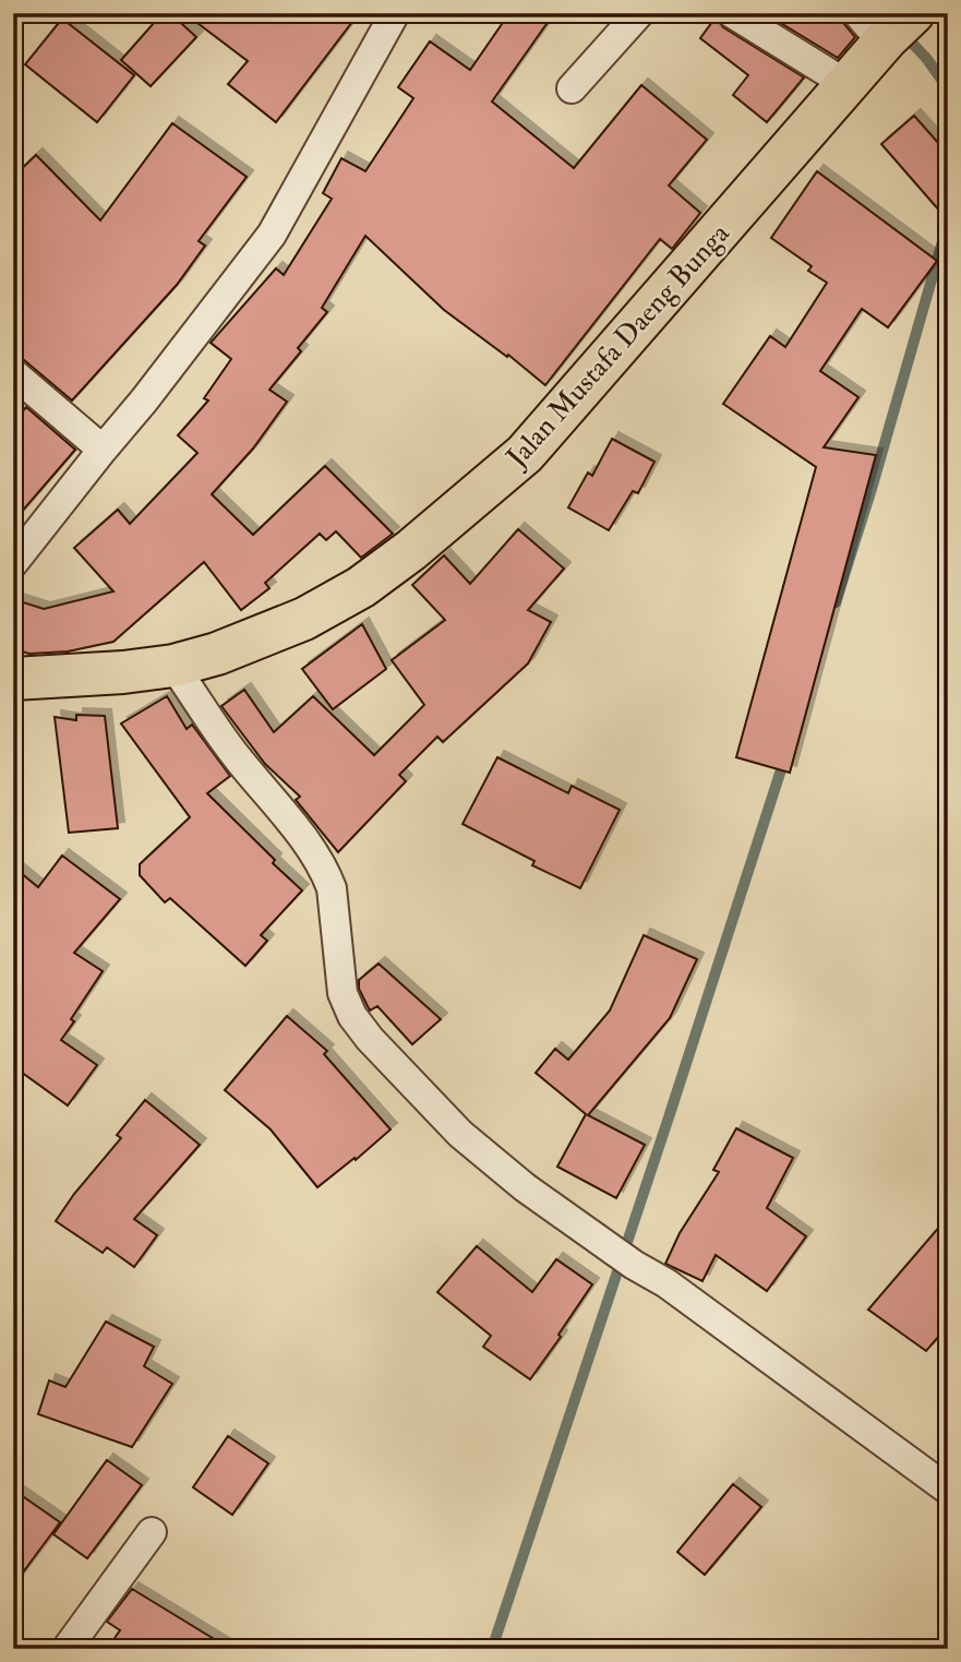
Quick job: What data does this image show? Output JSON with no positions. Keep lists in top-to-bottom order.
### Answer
{
  "streets": {
    "main road": ["Jalan Mustafa Daeng Bunga"]
  }
}
